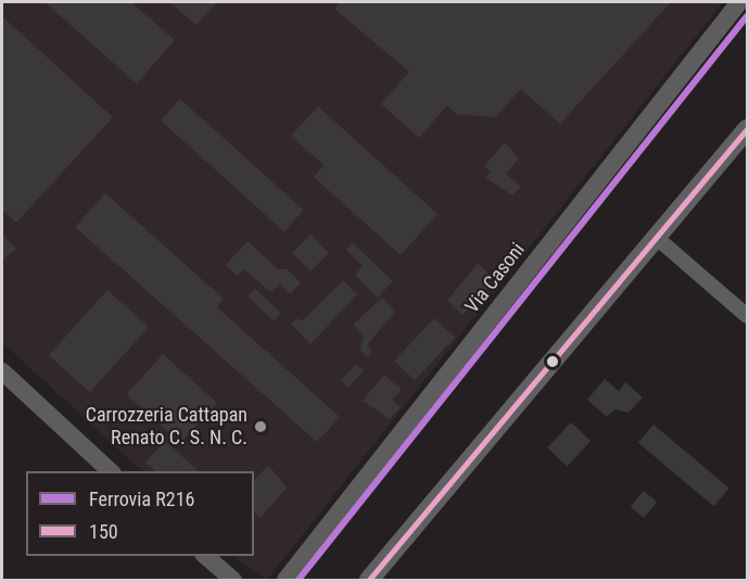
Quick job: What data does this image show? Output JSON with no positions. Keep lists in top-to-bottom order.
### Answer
{
  "streets": {
    "street": ["Via Casoni"]
  },
  "places": ["Carrozzeria Cattapan Renato C. S. N. C."],
  "lines": ["rail line R216", "transit line 150"],
  "legend": ["Ferrovia R216", "150"]
}
